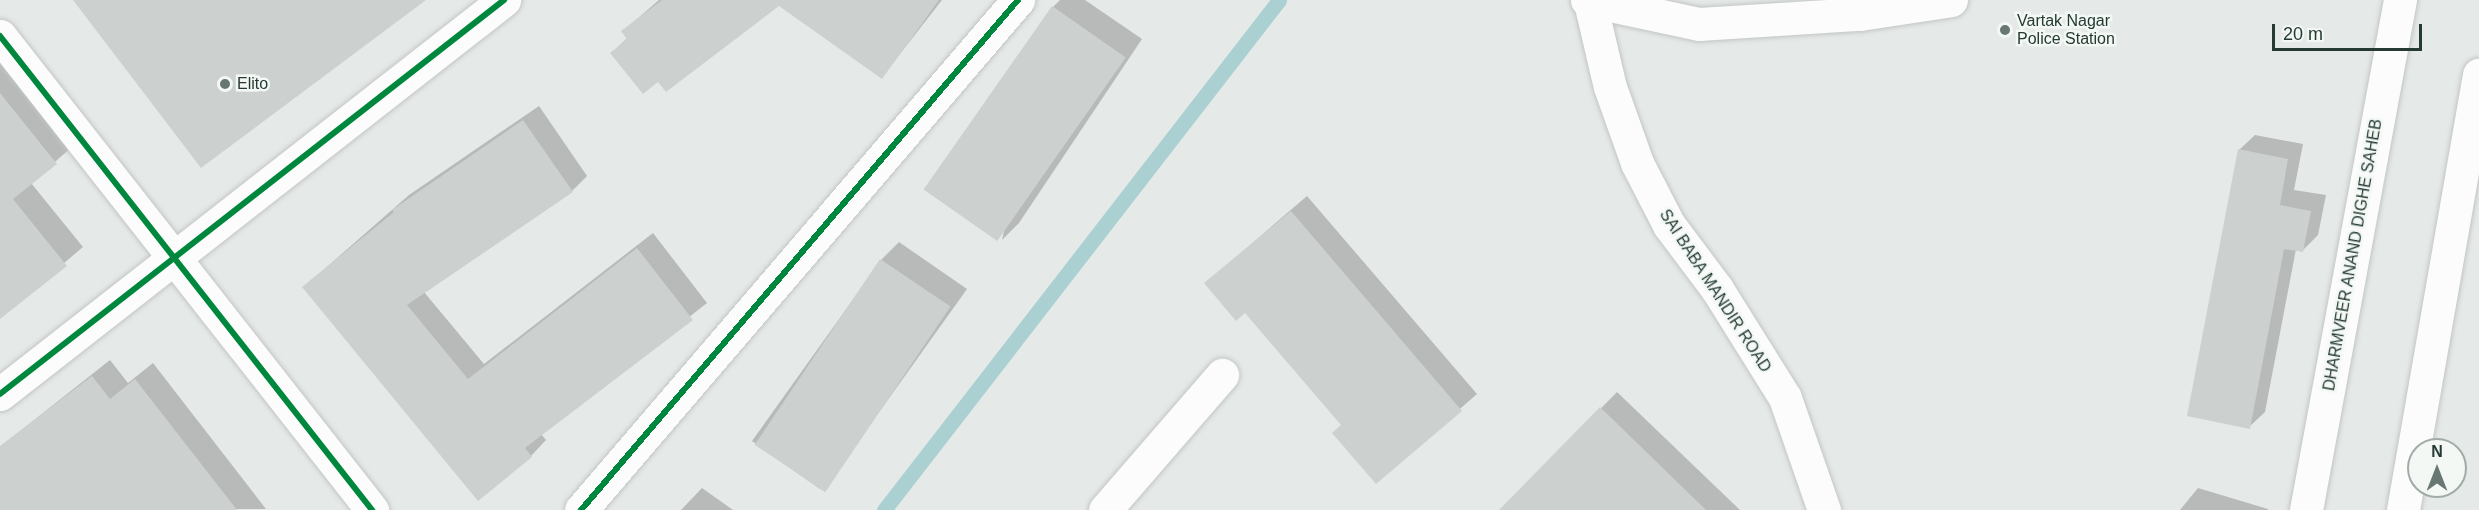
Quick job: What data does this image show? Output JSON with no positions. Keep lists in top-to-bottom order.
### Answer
{
  "streets": {
    "street": ["DHARMVEER ANAND DIGHE SAHEB", "SAI BABA MANDIR ROAD"]
  },
  "places": ["Vartak Nagar Police Station", "Elito"],
  "scale_bar": "20 m",
  "north": "top"
}
